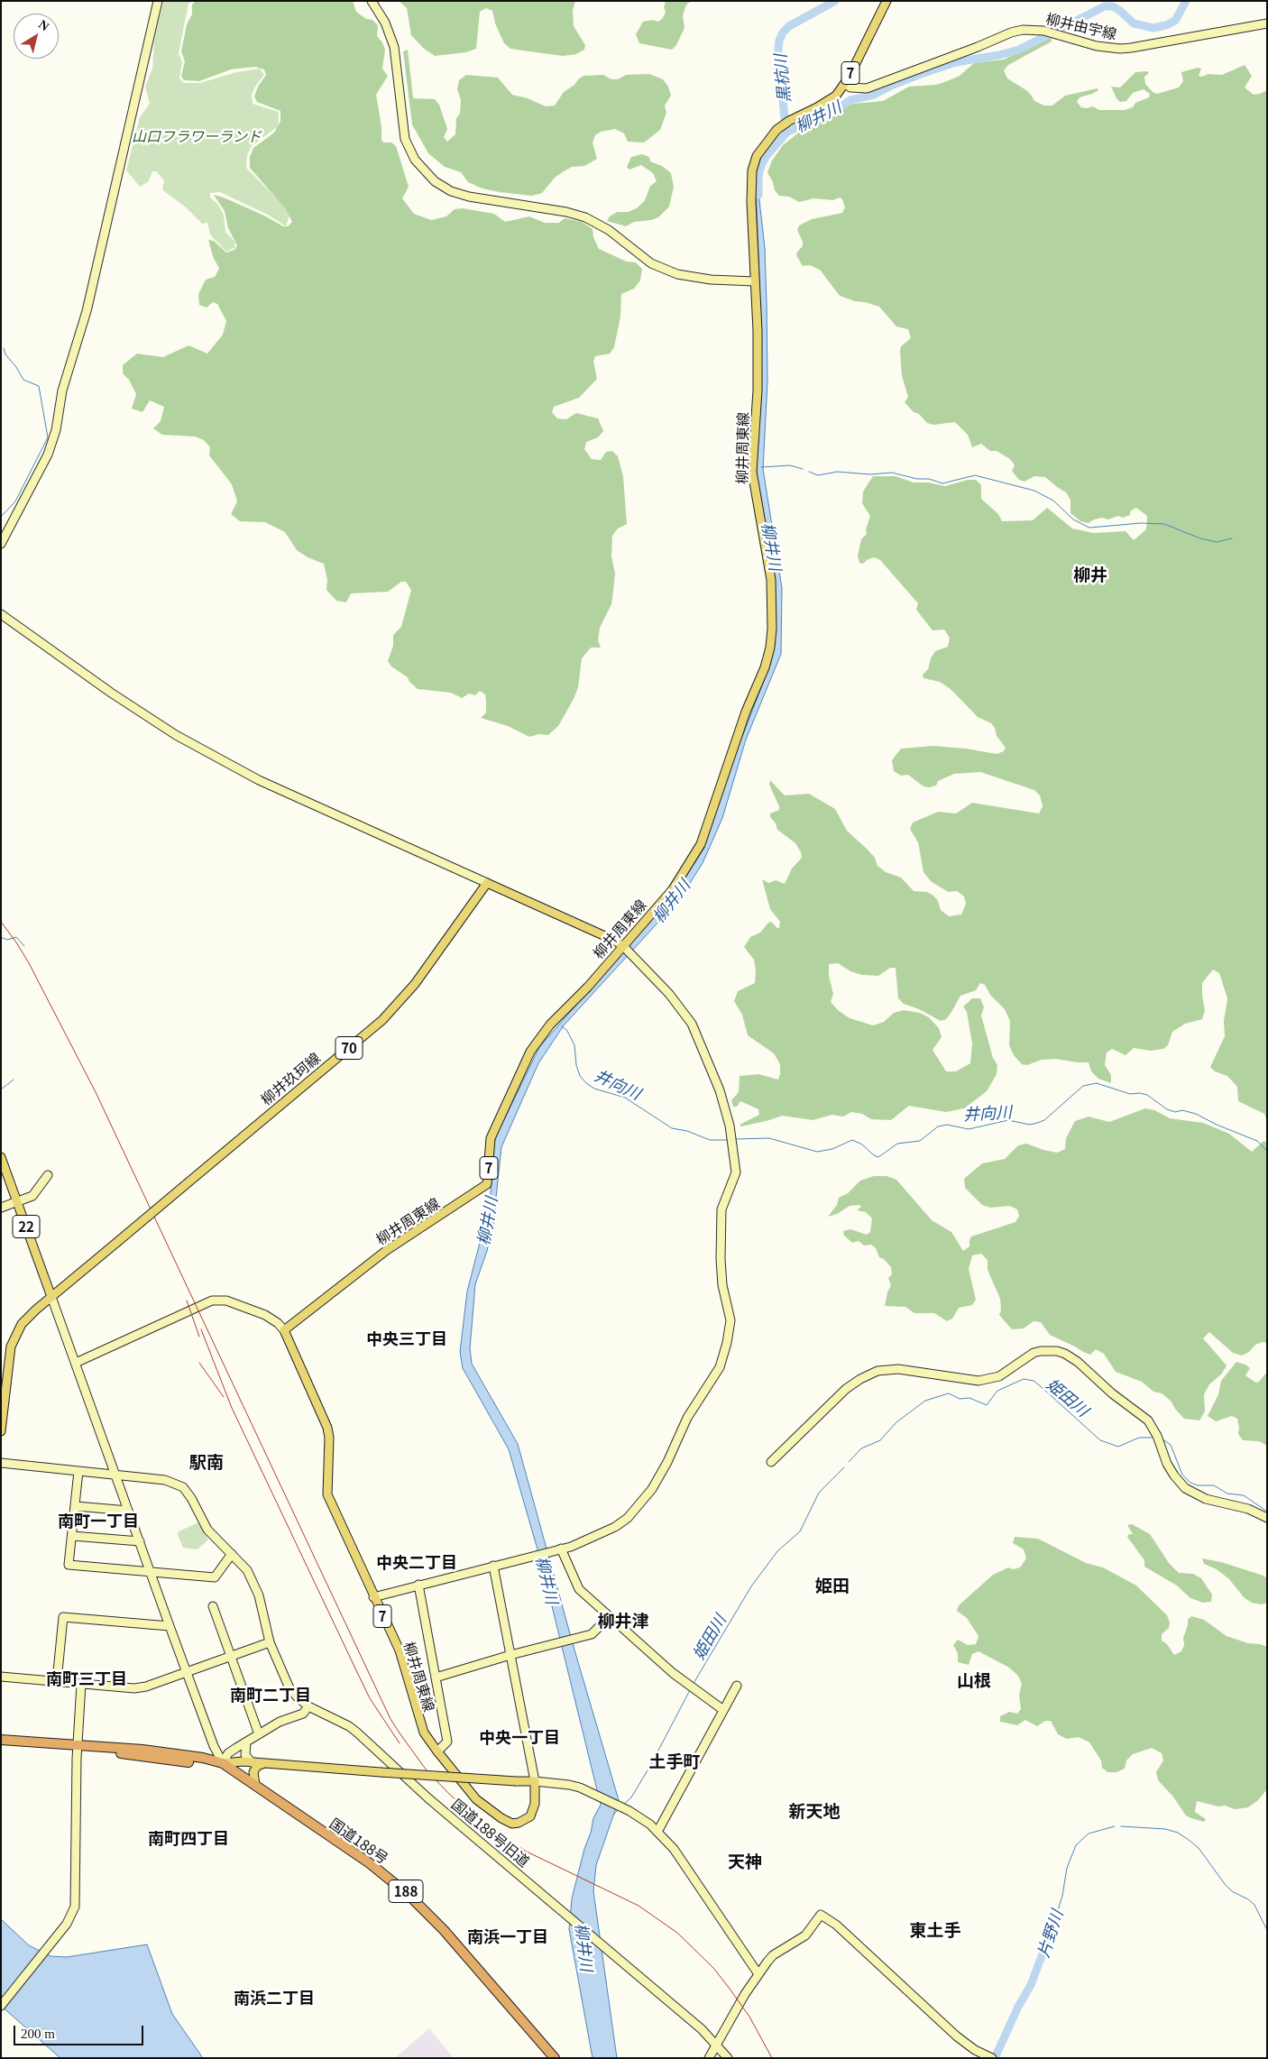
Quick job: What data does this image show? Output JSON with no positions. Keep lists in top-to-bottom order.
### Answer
{
  "streets": {
    "highway": ["国道188号", "188"],
    "main road": [
      "7",
      "柳井周東線",
      "70",
      "柳井玖珂線",
      "22"
    ],
    "street": ["柳井由宇線", "国道188号旧道"]
  },
  "crossings": [
    ["柳井由宇線", "柳井周東線"],
    ["柳井玖珂線", "22"]
  ],
  "districts": [
    "柳井",
    "中央三丁目",
    "駅南",
    "南町一丁目",
    "中央二丁目",
    "姫田",
    "柳井津",
    "南町三丁目",
    "山根",
    "南町二丁目",
    "中央一丁目",
    "土手町",
    "新天地",
    "南町四丁目",
    "天神",
    "東土手",
    "南浜一丁目",
    "南浜二丁目"
  ],
  "water": [
    "黒杭川",
    "柳井川",
    "井向川",
    "姫田川",
    "片野川"
  ],
  "parks": ["山口フラワーランド"],
  "scale_bar": "200 m",
  "north": "top right"
}
